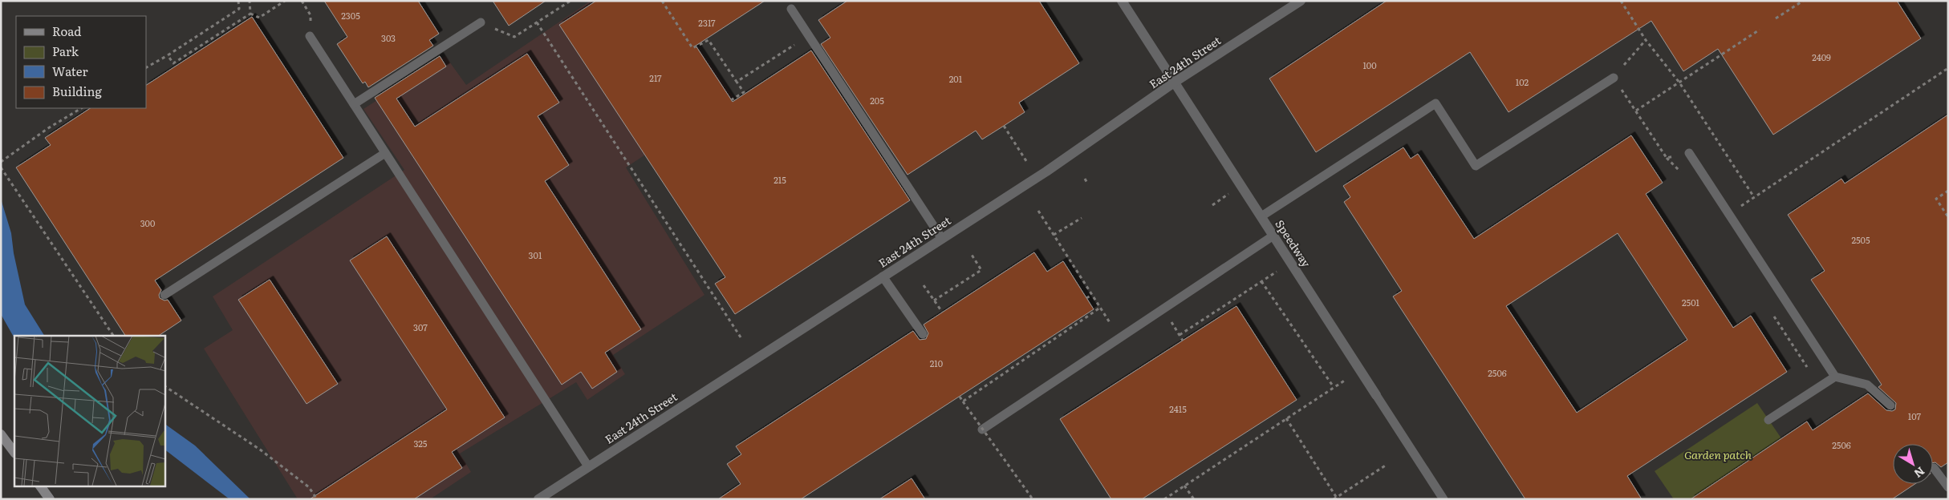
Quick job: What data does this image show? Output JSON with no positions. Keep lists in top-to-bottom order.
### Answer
{
  "streets": {
    "street": ["East 24th Street", "Speedway"]
  },
  "crossings": [
    ["East 24th Street", "Speedway"]
  ],
  "parks": ["Garden patch"],
  "house_numbers": [
    "2305",
    "2317",
    "303",
    "2409",
    "100",
    "217",
    "201",
    "102",
    "205",
    "215",
    "300",
    "2505",
    "301",
    "2501",
    "307",
    "210",
    "2506",
    "2415",
    "107",
    "325",
    "2506"
  ],
  "legend": [
    "Road",
    "Park",
    "Water",
    "Building"
  ],
  "north": "bottom right"
}
